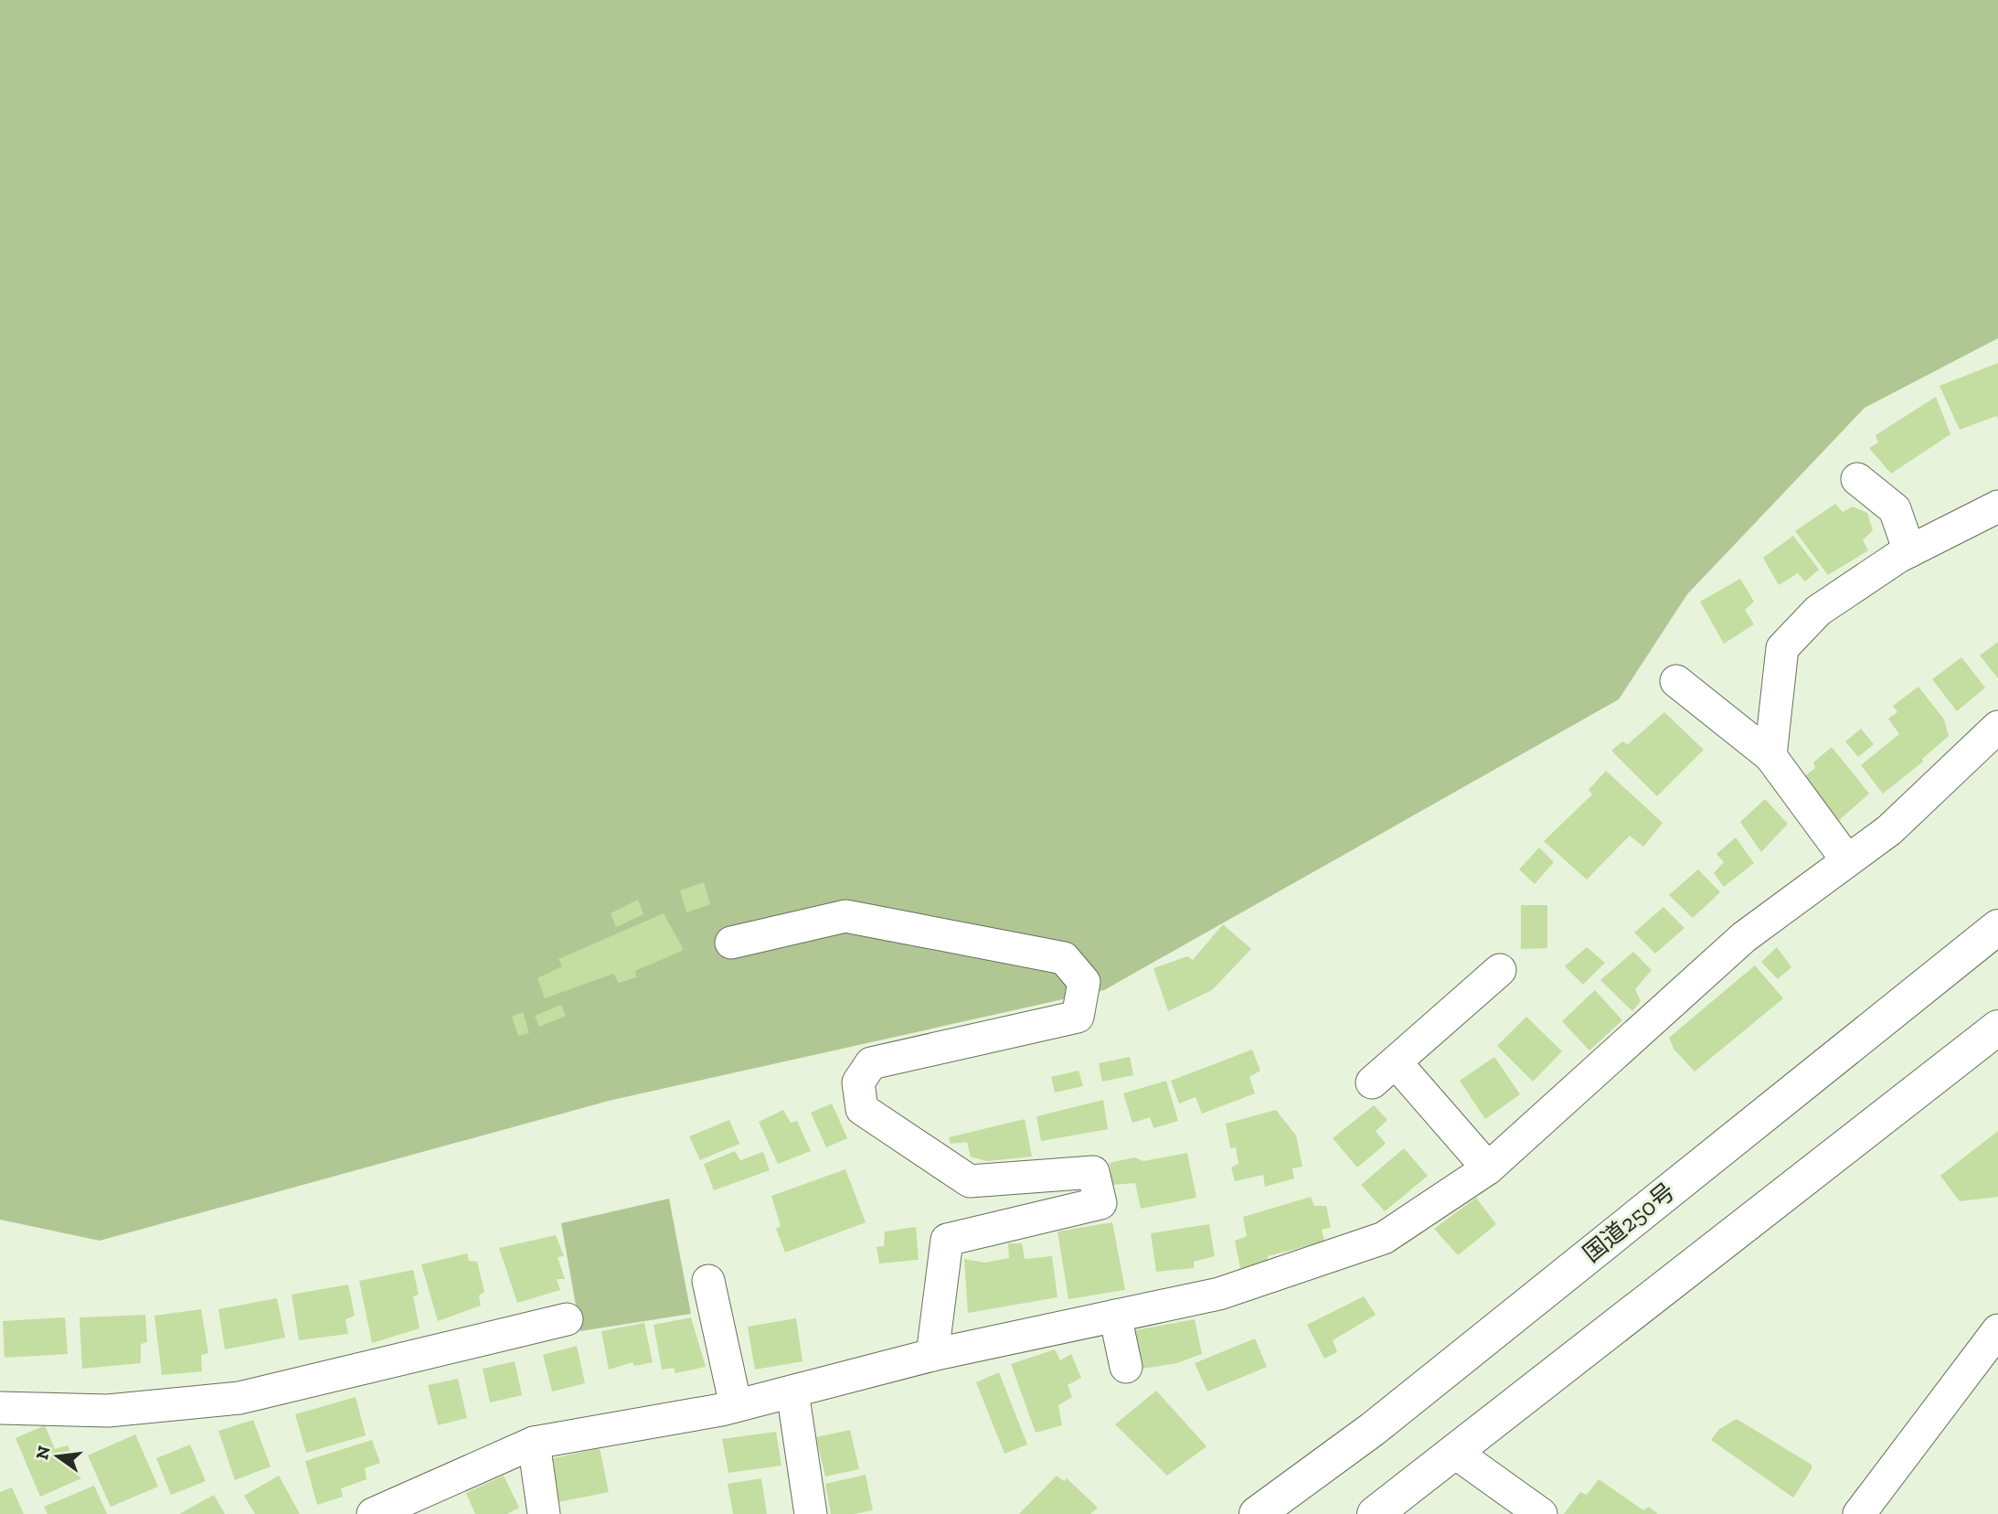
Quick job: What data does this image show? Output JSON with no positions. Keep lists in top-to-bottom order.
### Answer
{
  "streets": {
    "highway": ["国道250号"]
  },
  "north": "left"
}
